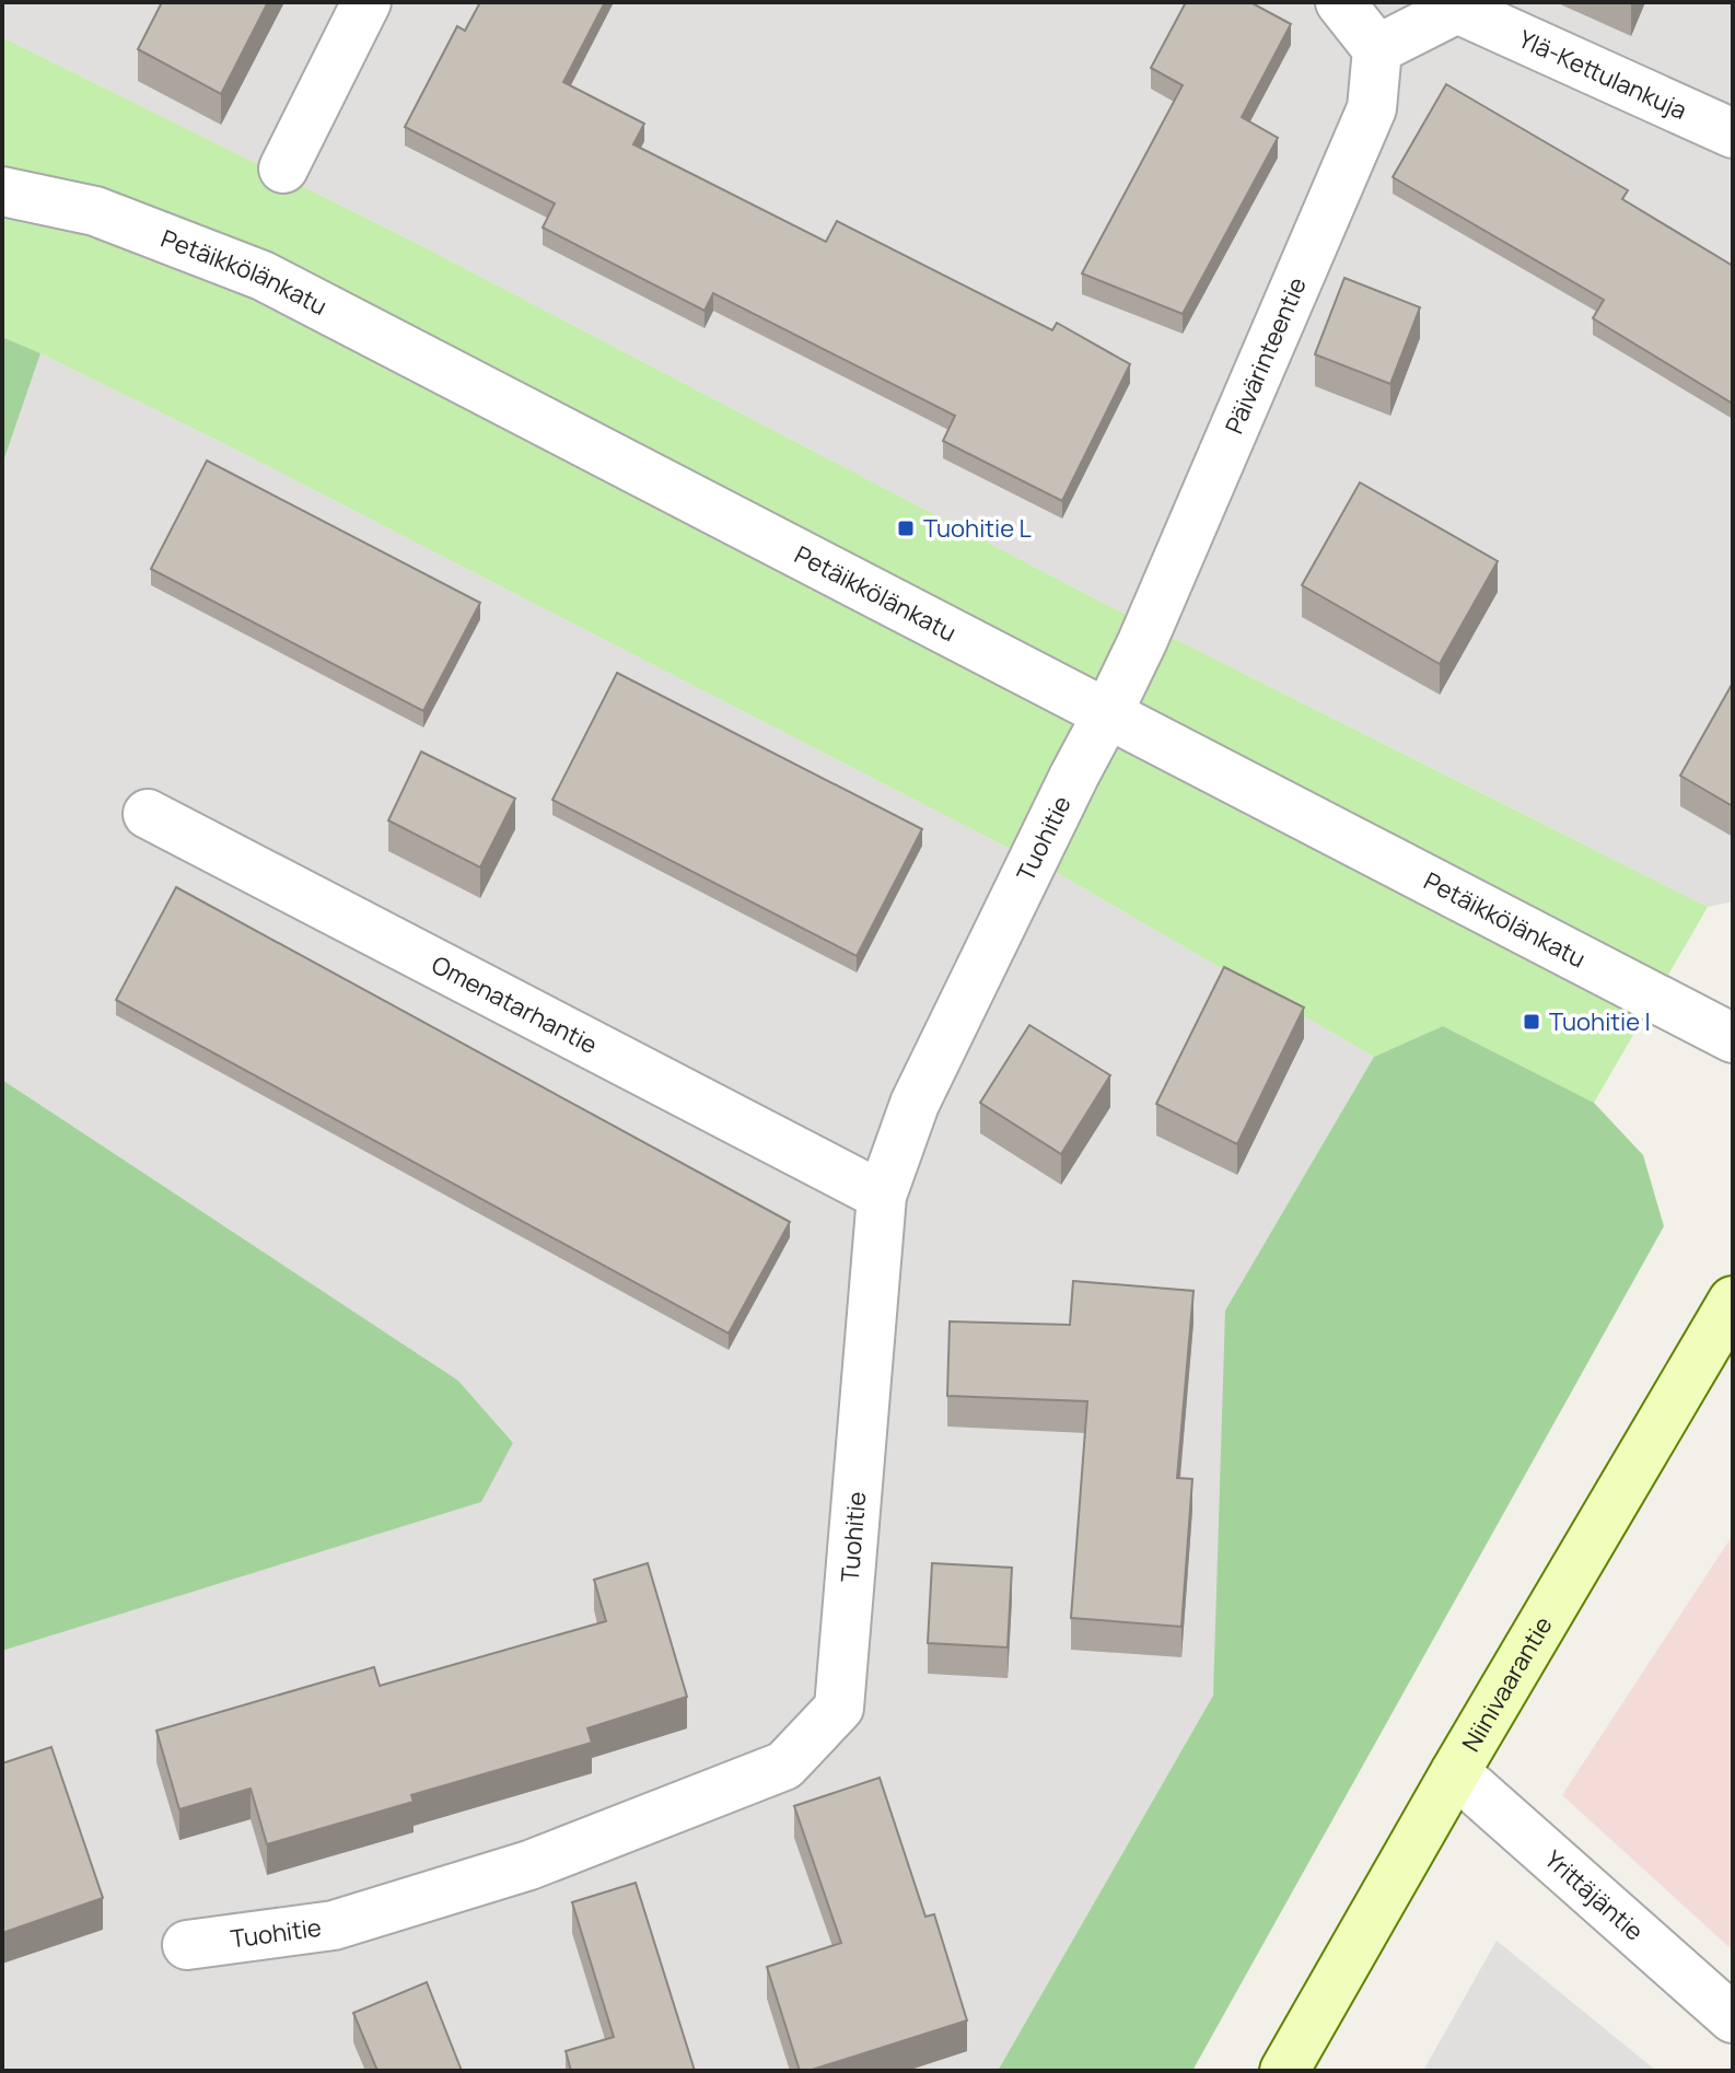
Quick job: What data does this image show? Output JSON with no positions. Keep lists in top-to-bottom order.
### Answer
{
  "streets": {
    "main road": ["Niinivaarantie"],
    "street": [
      "Ylä-Kettulankuja",
      "Petäikkölänkatu",
      "Päivärinteentie",
      "Tuohitie",
      "Omenatarhantie",
      "Yrittäjäntie"
    ]
  },
  "crossings": [
    ["Ylä-Kettulankuja", "Päivärinteentie"],
    ["Petäikkölänkatu", "Päivärinteentie"],
    ["Petäikkölänkatu", "Tuohitie"],
    ["Päivärinteentie", "Tuohitie"],
    ["Tuohitie", "Omenatarhantie"],
    ["Niinivaarantie", "Yrittäjäntie"]
  ],
  "places": {
    "transit": ["Tuohitie L", "Tuohitie I"]
  }
}
